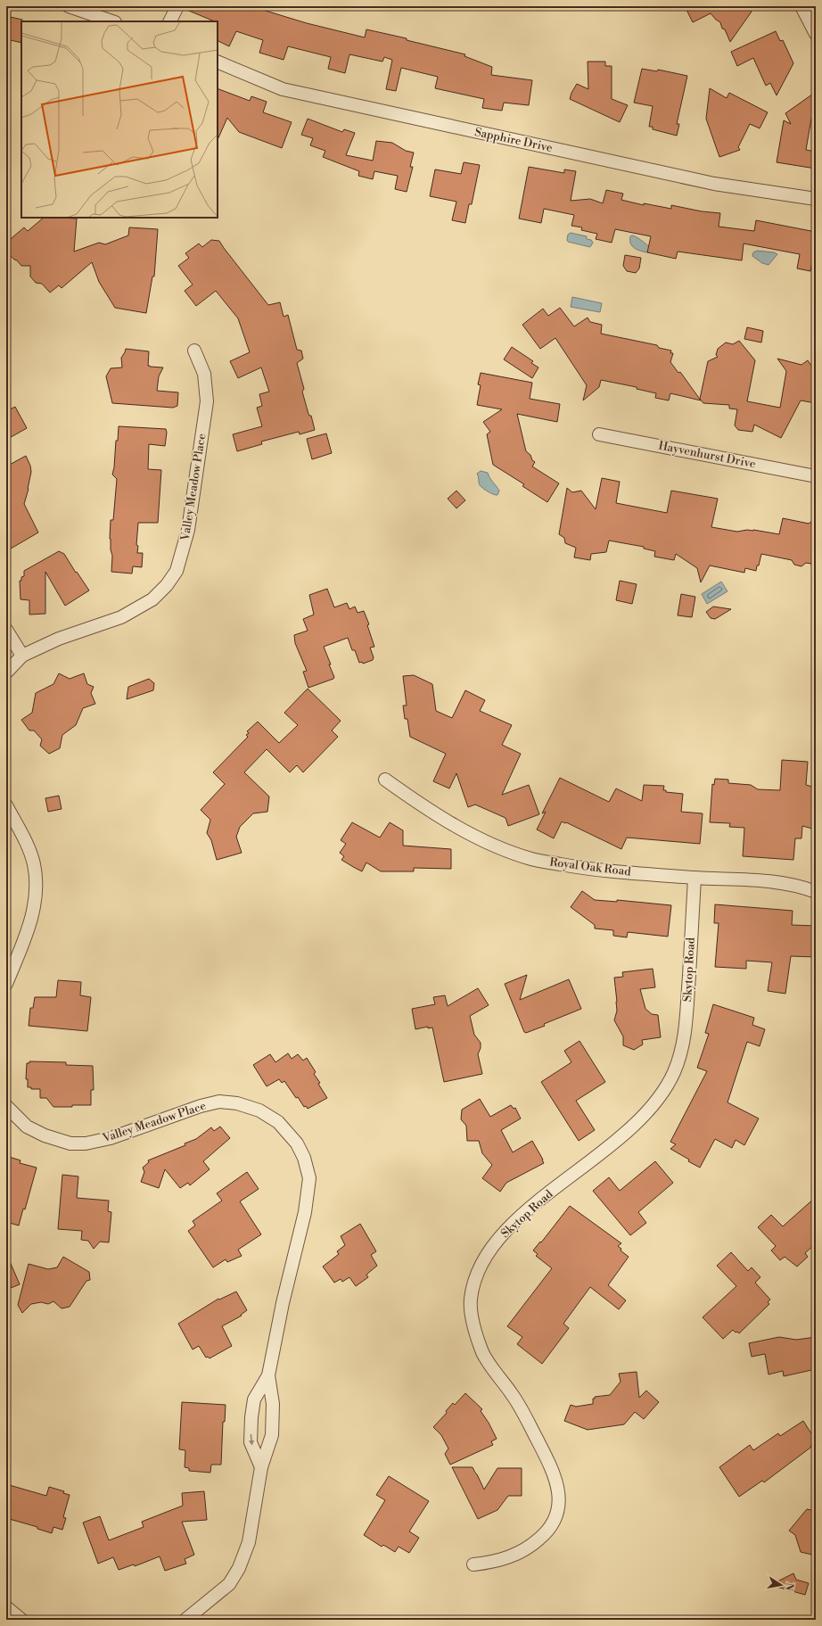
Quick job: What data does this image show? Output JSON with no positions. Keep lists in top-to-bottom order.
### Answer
{
  "streets": {
    "street": [
      "Sapphire Drive",
      "Hayvenhurst Drive",
      "Valley Meadow Place",
      "Royal Oak Road",
      "Skytop Road"
    ]
  },
  "crossings": [
    ["Royal Oak Road", "Skytop Road"]
  ],
  "north": "right"
}
